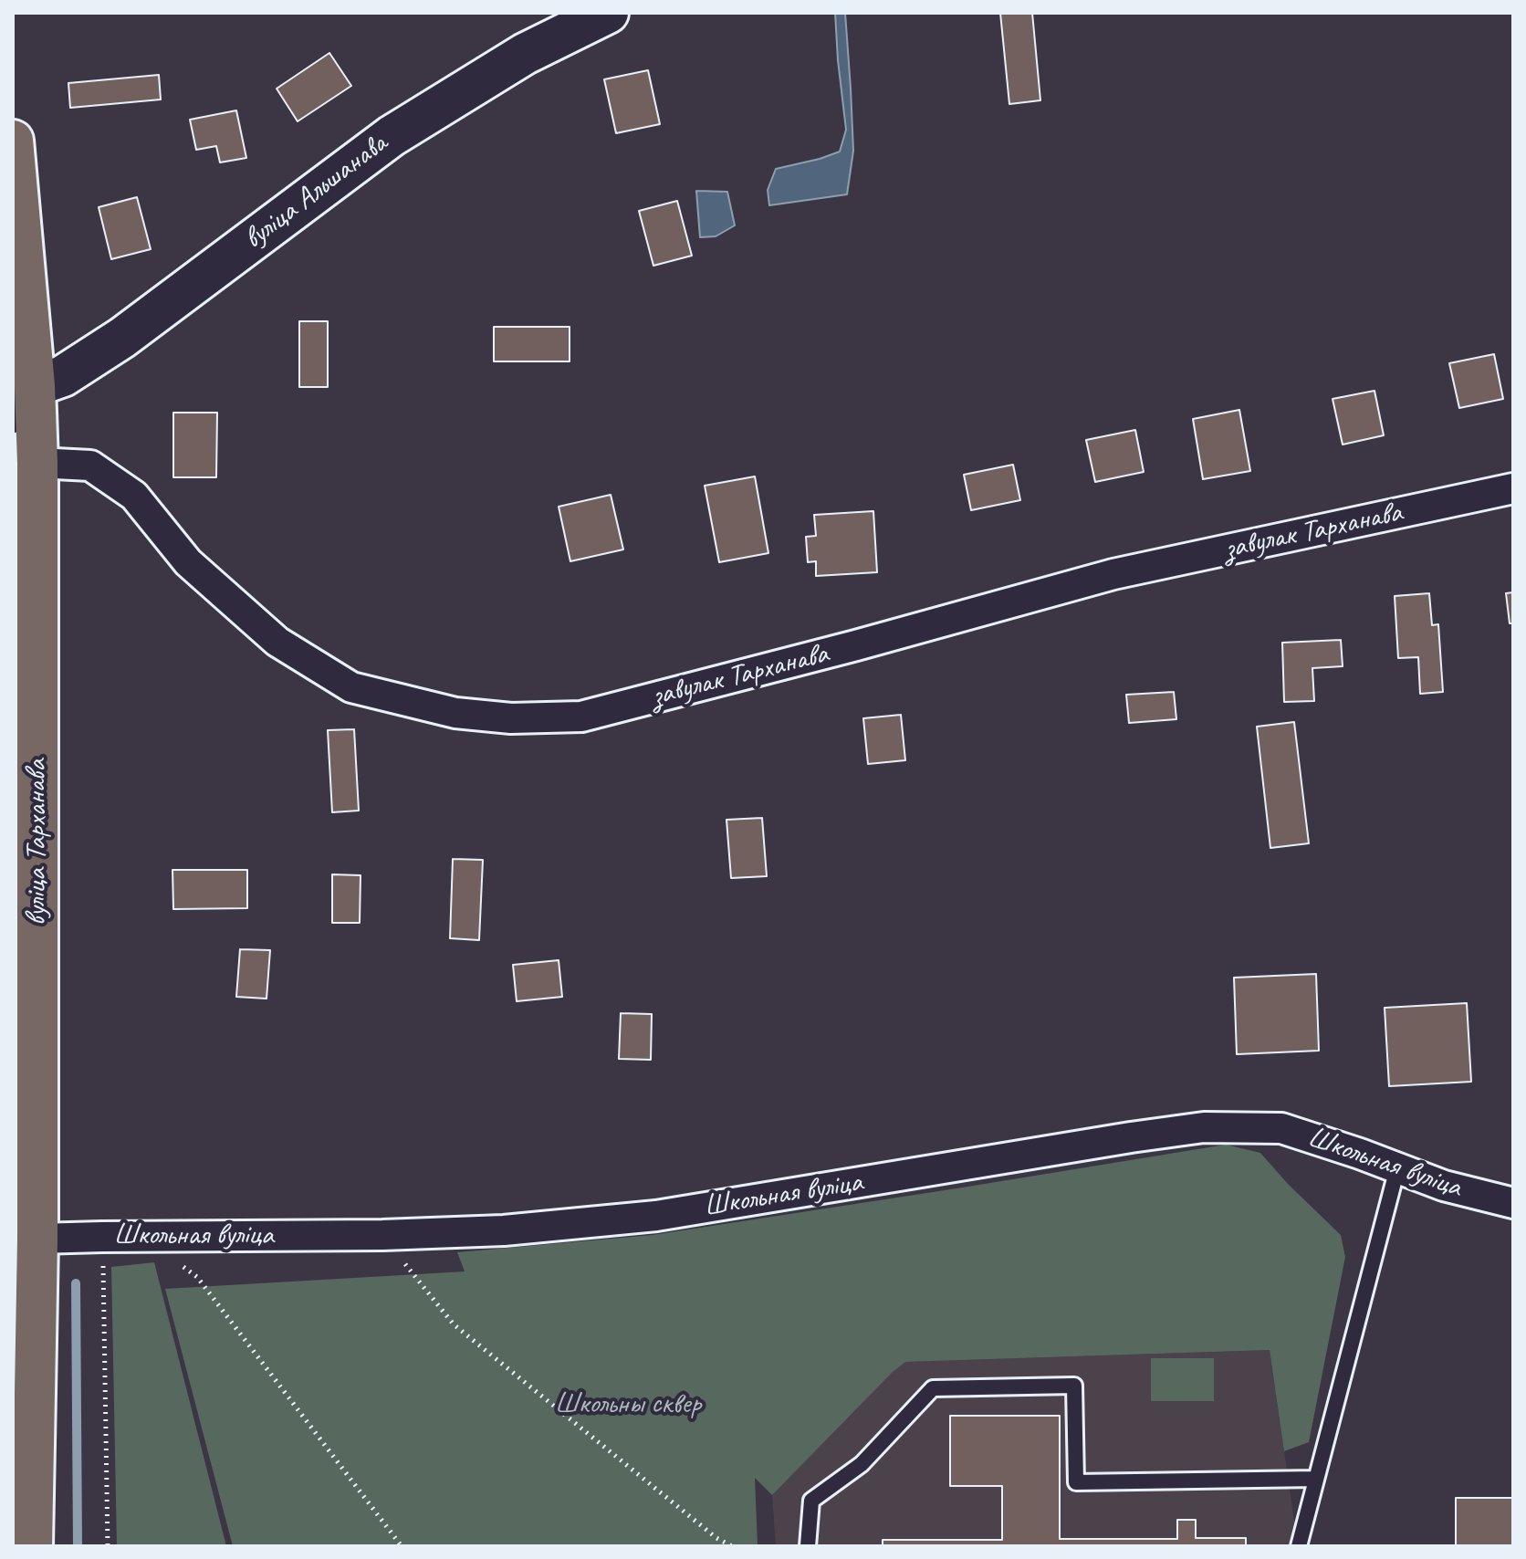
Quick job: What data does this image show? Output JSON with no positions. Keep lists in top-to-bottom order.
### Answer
{
  "streets": {
    "main road": ["вуліца Тарханава"],
    "street": ["вуліца Альшанава", "завулак Тарханава", "Школьная вуліца"]
  },
  "crossings": [
    ["вуліца Альшанава", "вуліца Тарханава"],
    ["завулак Тарханава", "вуліца Тарханава"],
    ["вуліца Тарханава", "Школьная вуліца"]
  ],
  "parks": ["Школьны сквер"]
}
